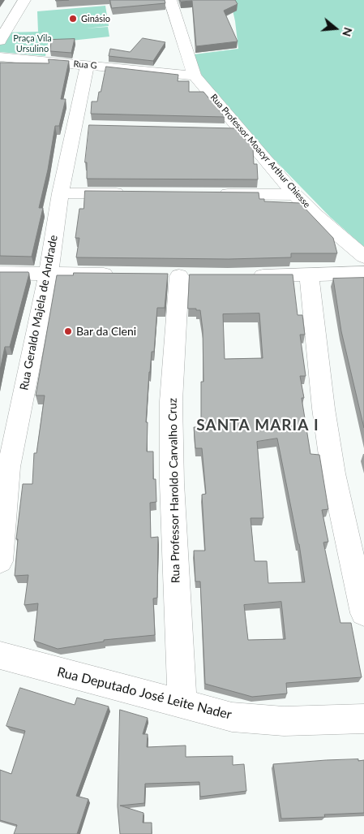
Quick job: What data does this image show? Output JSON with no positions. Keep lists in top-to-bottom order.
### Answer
{
  "streets": {
    "street": [
      "Rua G",
      "Rua Professor Moacyr Arthur Chiesse",
      "Rua Geraldo Majela de Andrade",
      "Rua Professor Haroldo Carvalho Cruz",
      "Rua Deputado José Leite Nader"
    ]
  },
  "crossings": [
    ["Rua G", "Rua Professor Moacyr Arthur Chiesse"],
    ["Rua G", "Rua Geraldo Majela de Andrade"],
    ["Rua Professor Haroldo Carvalho Cruz", "Rua Deputado José Leite Nader"]
  ],
  "districts": ["SANTA MARIA I"],
  "parks": ["Praça Vila Ursulino"],
  "places": ["Ginásio", "Bar da Cleni"],
  "north": "right"
}
